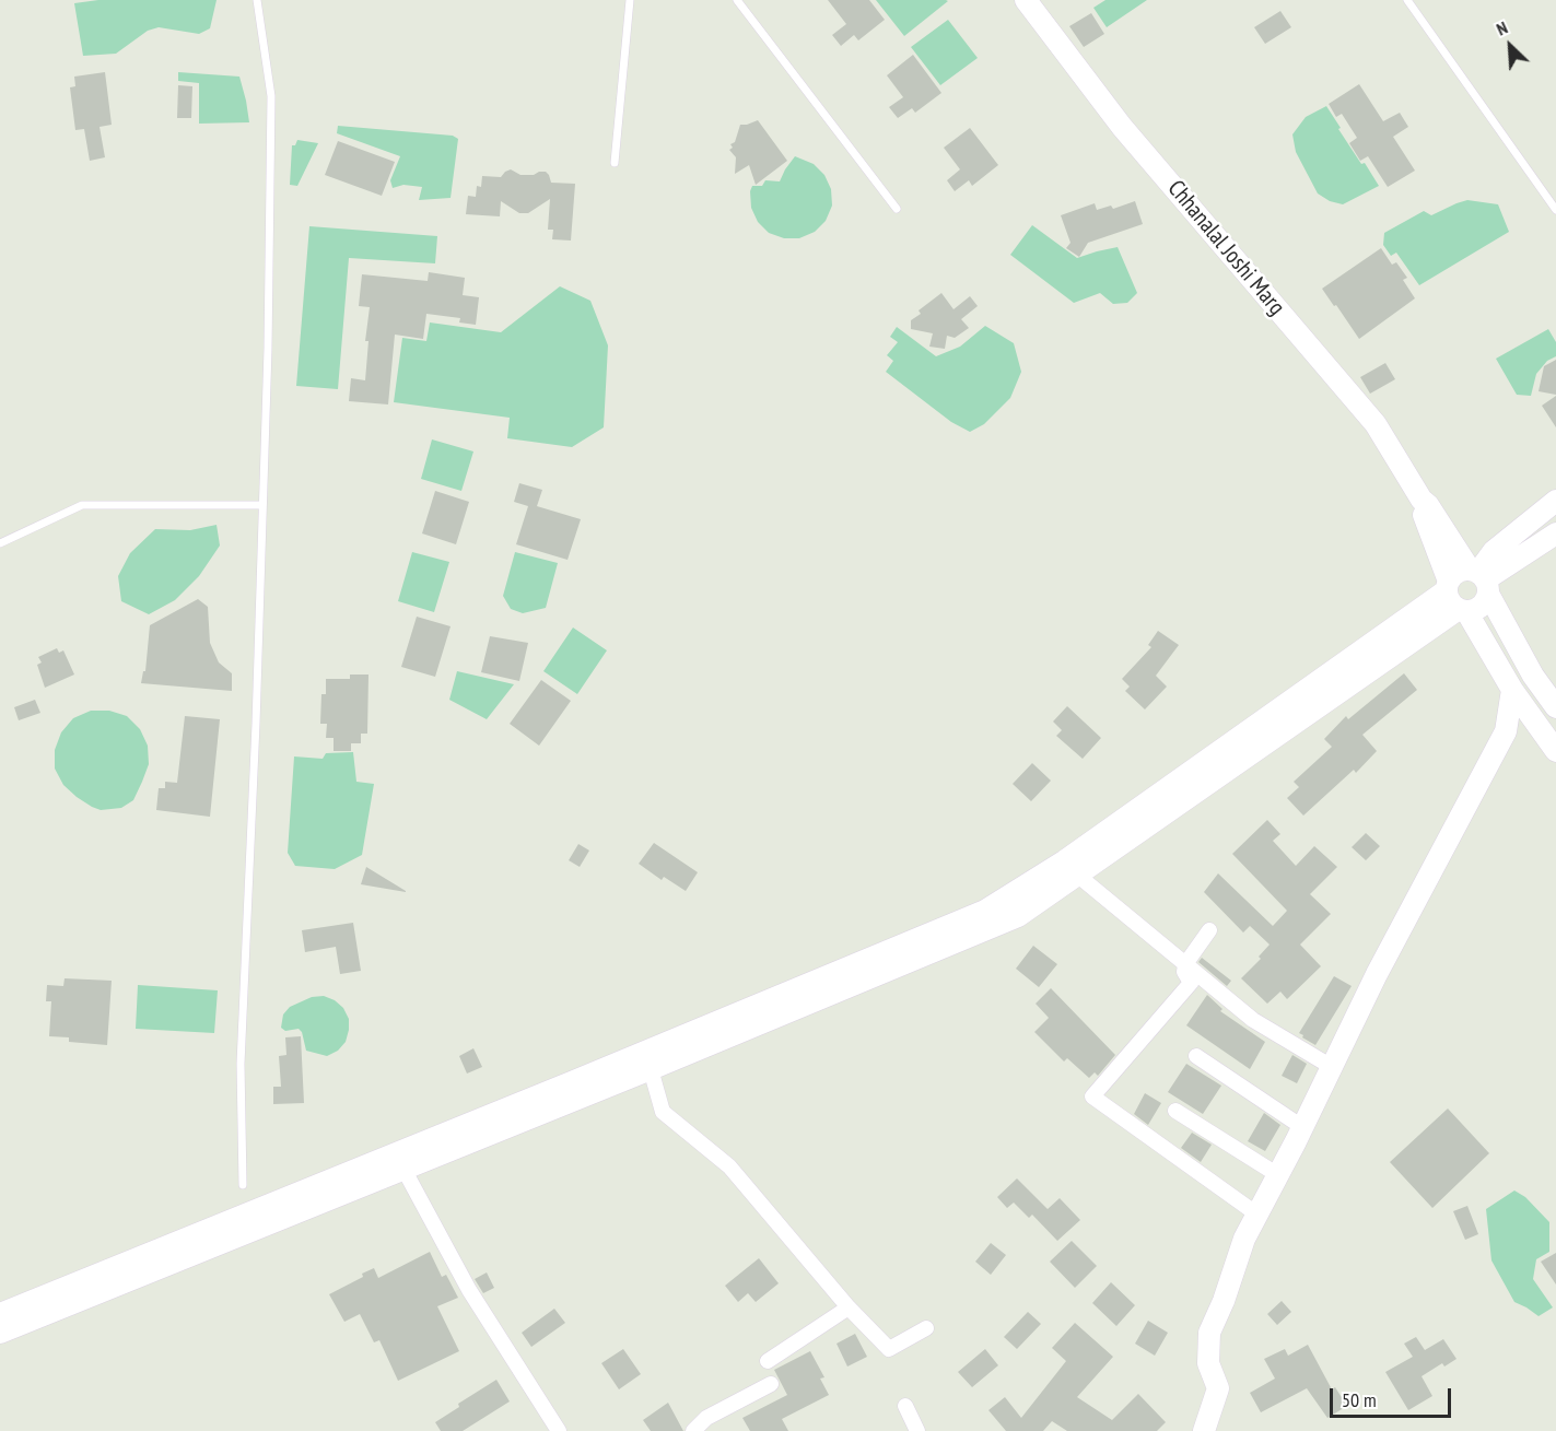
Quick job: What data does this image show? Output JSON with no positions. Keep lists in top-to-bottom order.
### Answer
{
  "streets": {
    "street": ["Chhanalal Joshi Marg"]
  },
  "scale_bar": "50 m",
  "north": "top left"
}
